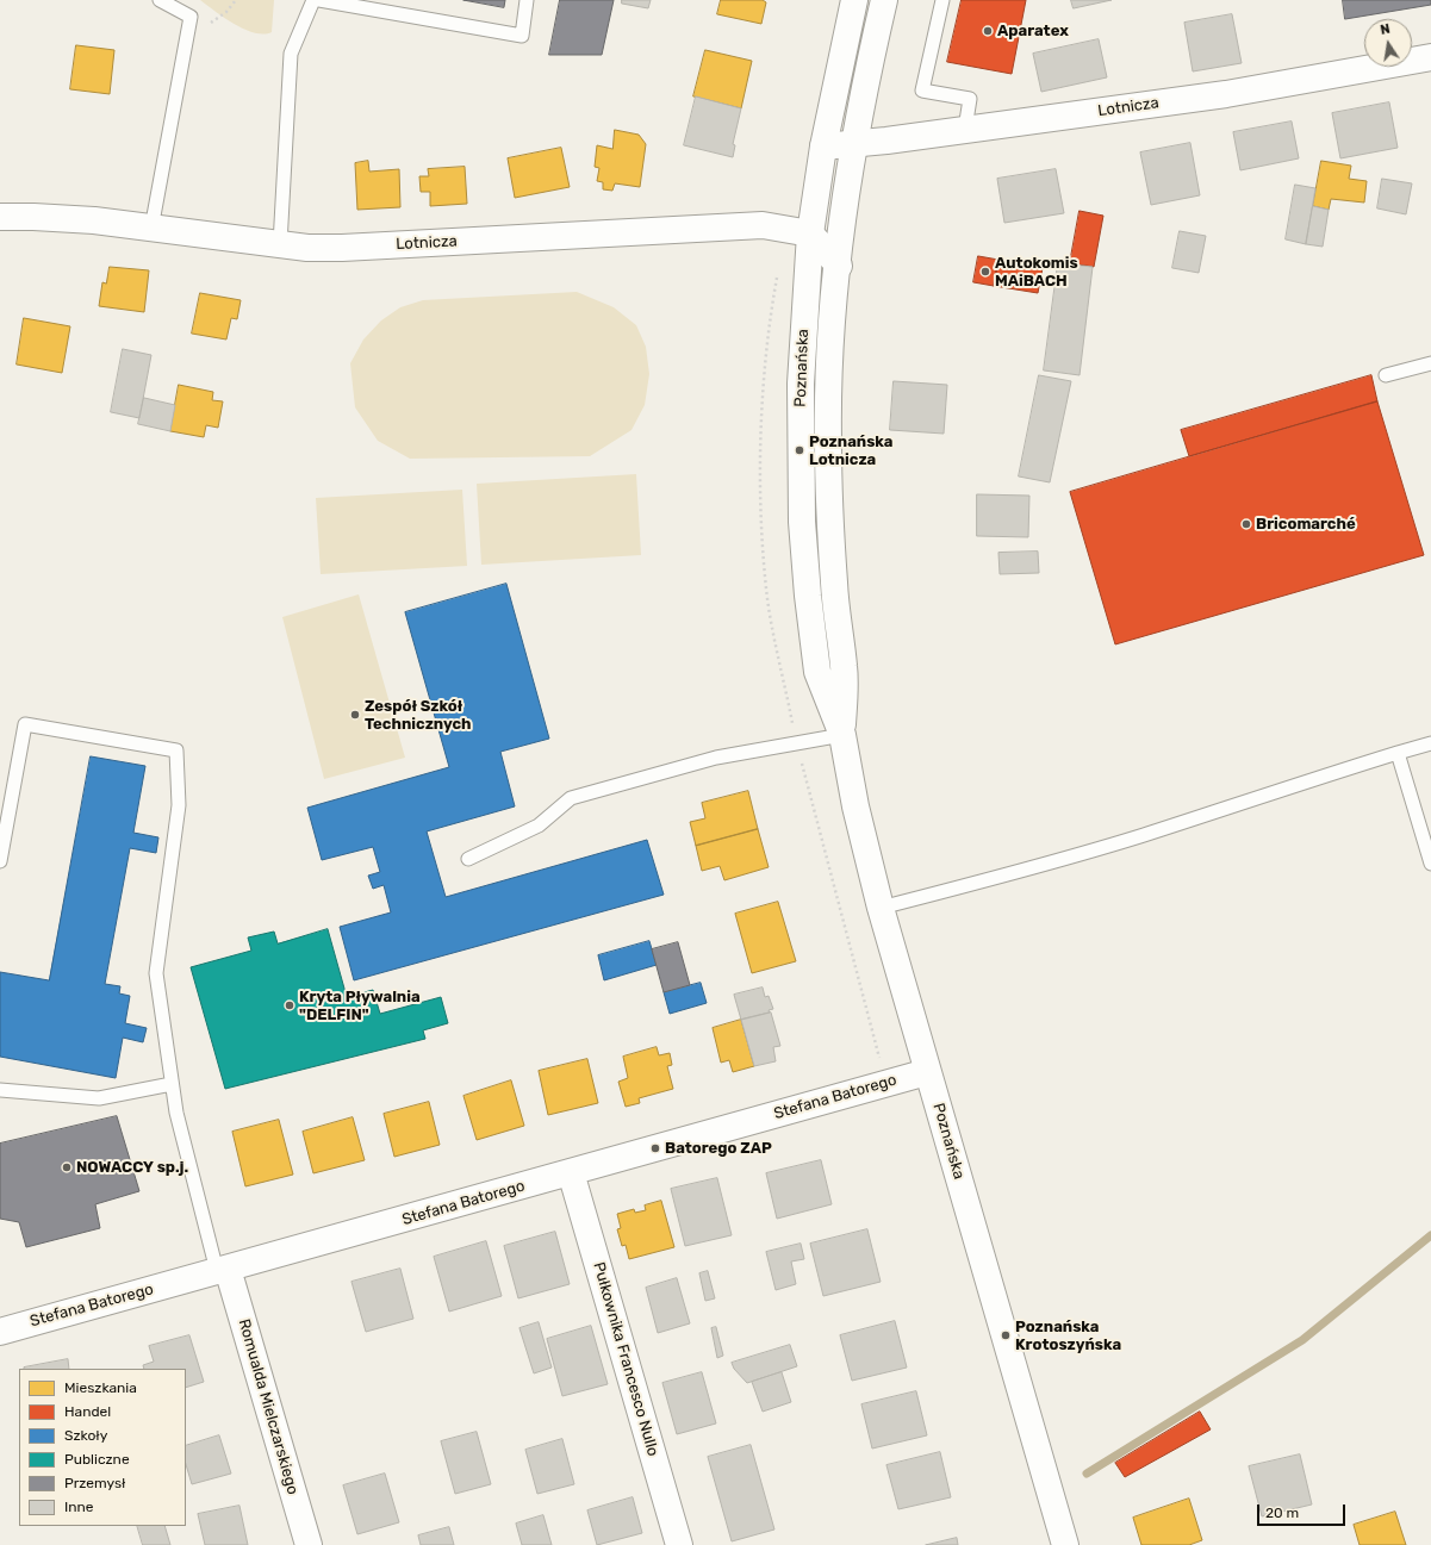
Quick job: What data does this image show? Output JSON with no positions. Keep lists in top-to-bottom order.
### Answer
{
  "streets": {
    "street": [
      "Lotnicza",
      "Poznańska",
      "Stefana Batorego",
      "Pułkownika Francesco Nullo",
      "Romualda Mielczarskiego"
    ]
  },
  "crossings": [
    ["Lotnicza", "Poznańska"],
    ["Poznańska", "Stefana Batorego"],
    ["Stefana Batorego", "Pułkownika Francesco Nullo"],
    ["Stefana Batorego", "Romualda Mielczarskiego"]
  ],
  "places": [
    "Aparatex",
    "Autokomis MAiBACH",
    "Poznańska Lotnicza",
    "Bricomarché",
    "Zespół Szkół Technicznych",
    "Kryta Pływalnia \"DELFIN\"",
    "Batorego ZAP",
    "NOWACCY sp.j.",
    "Poznańska Krotoszyńska"
  ],
  "legend": [
    "Mieszkania",
    "Handel",
    "Szkoły",
    "Publiczne",
    "Przemysł",
    "Inne"
  ],
  "scale_bar": "20 m",
  "north": "top"
}
